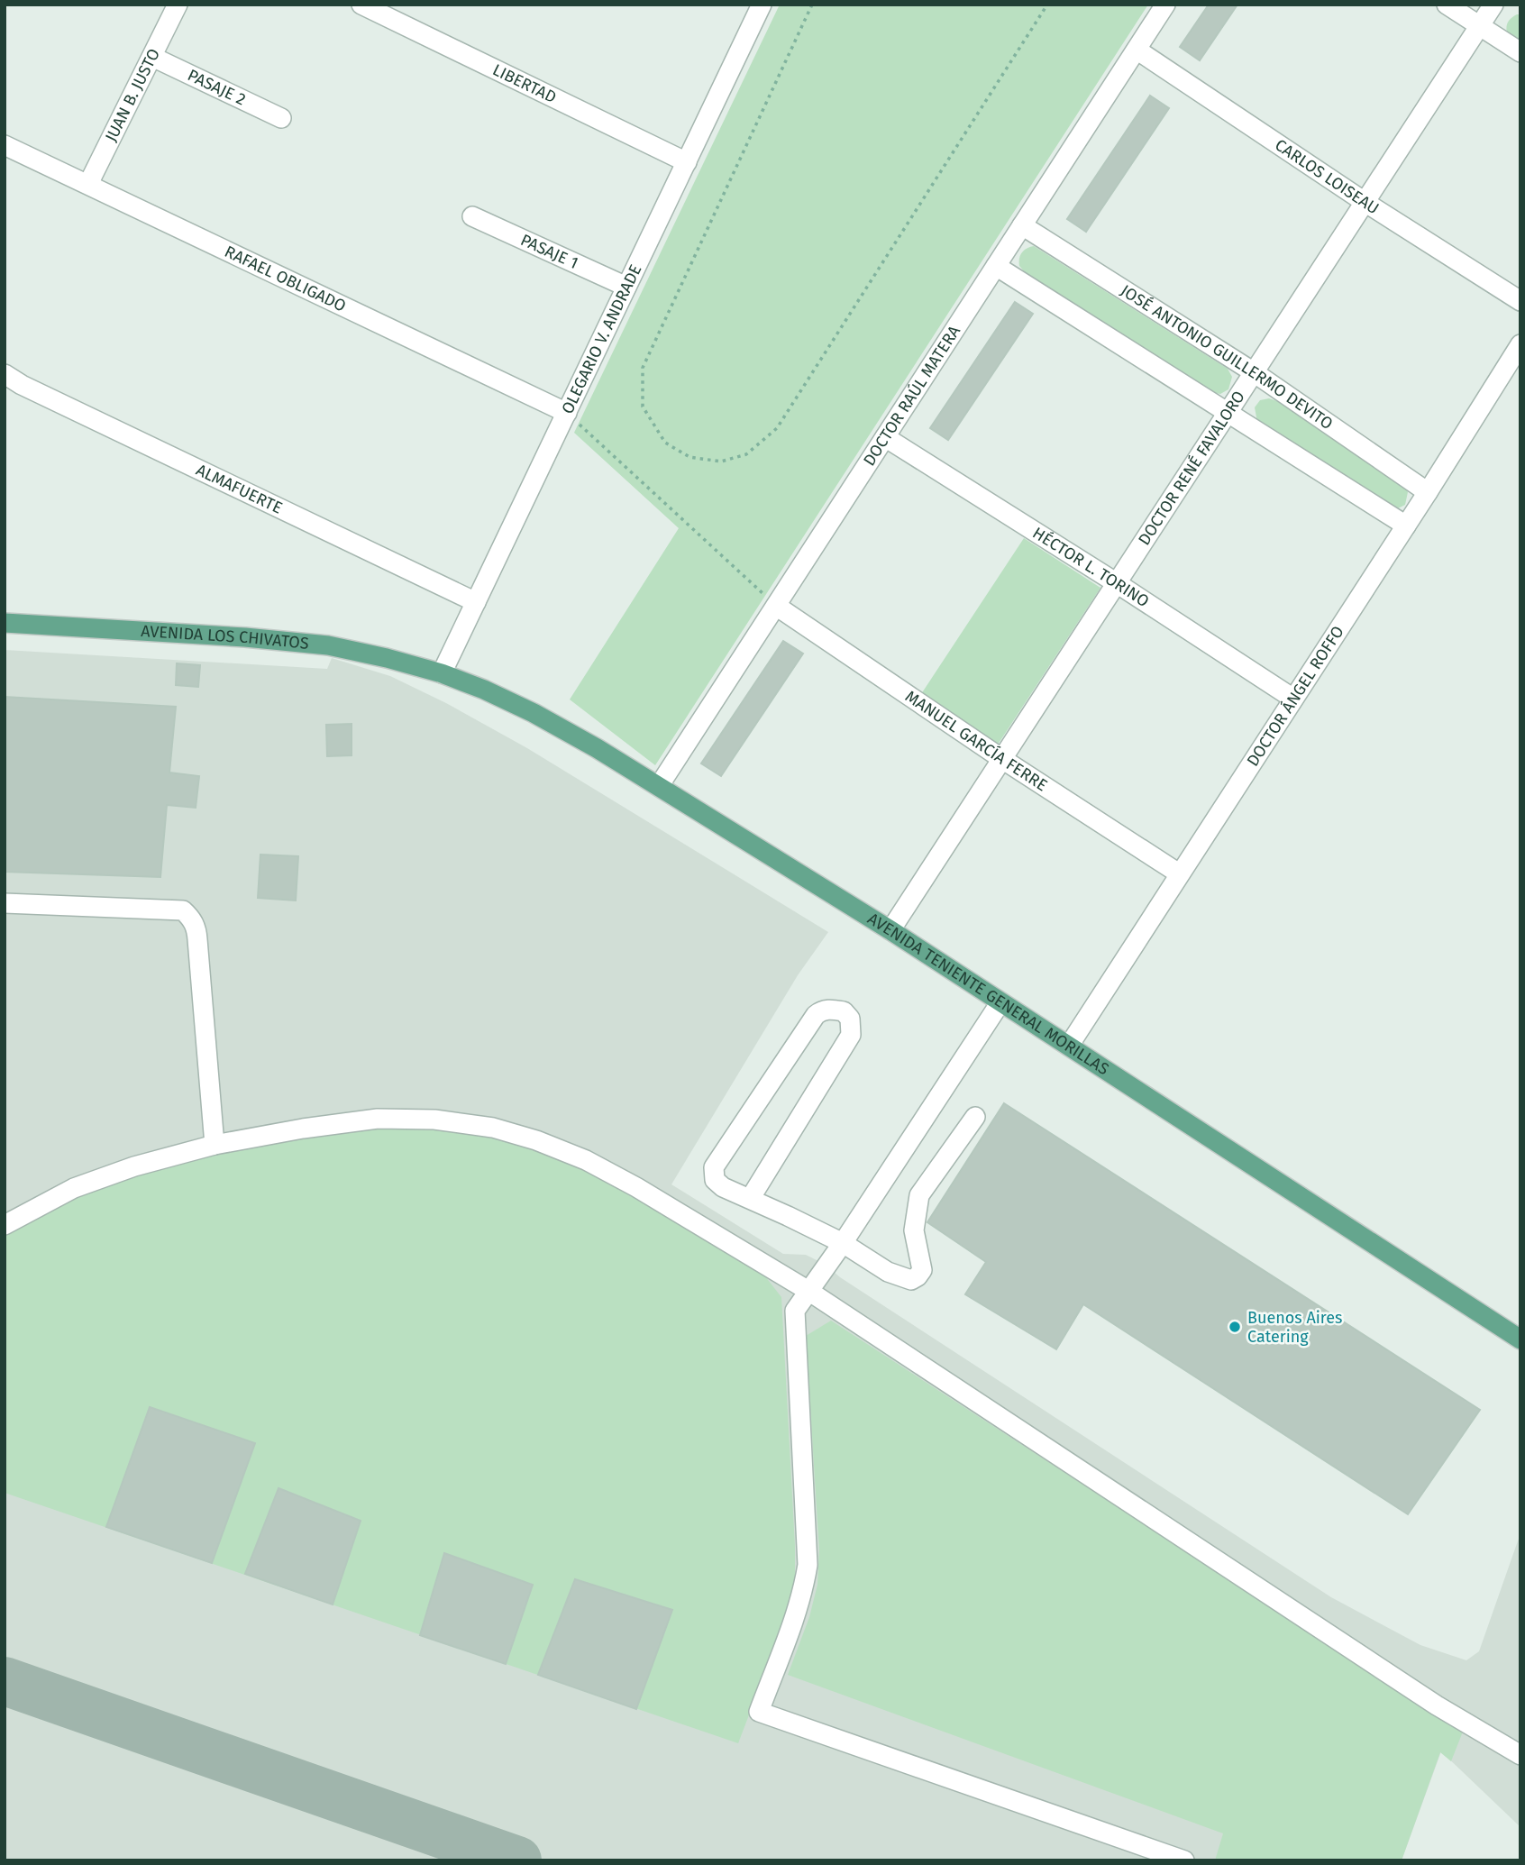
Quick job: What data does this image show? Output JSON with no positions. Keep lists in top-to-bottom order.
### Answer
{
  "streets": {
    "main road": ["AVENIDA LOS CHIVATOS", "AVENIDA TENIENTE GENERAL MORILLAS"],
    "street": [
      "LIBERTAD",
      "PASAJE 2",
      "JUAN B. JUSTO",
      "CARLOS LOISEAU",
      "PASAJE 1",
      "RAFAEL OBLIGADO",
      "OLEGARIO V. ANDRADE",
      "JOSÉ ANTONIO GUILLERMO DEVITO",
      "DOCTOR RAÚL MATERA",
      "DOCTOR RENÉ FAVALORO",
      "ALMAFUERTE",
      "HÉCTOR L. TORINO",
      "DOCTOR ÁNGEL ROFFO",
      "MANUEL GARCÍA FERRE"
    ]
  },
  "crossings": [
    ["LIBERTAD", "OLEGARIO V. ANDRADE"],
    ["PASAJE 2", "JUAN B. JUSTO"],
    ["JUAN B. JUSTO", "RAFAEL OBLIGADO"],
    ["CARLOS LOISEAU", "DOCTOR RAÚL MATERA"],
    ["CARLOS LOISEAU", "DOCTOR RENÉ FAVALORO"],
    ["PASAJE 1", "OLEGARIO V. ANDRADE"],
    ["RAFAEL OBLIGADO", "OLEGARIO V. ANDRADE"],
    ["OLEGARIO V. ANDRADE", "ALMAFUERTE"],
    ["OLEGARIO V. ANDRADE", "AVENIDA LOS CHIVATOS"],
    ["OLEGARIO V. ANDRADE", "AVENIDA TENIENTE GENERAL MORILLAS"],
    ["JOSÉ ANTONIO GUILLERMO DEVITO", "DOCTOR RAÚL MATERA"],
    ["JOSÉ ANTONIO GUILLERMO DEVITO", "DOCTOR RENÉ FAVALORO"],
    ["JOSÉ ANTONIO GUILLERMO DEVITO", "DOCTOR ÁNGEL ROFFO"],
    ["DOCTOR RAÚL MATERA", "HÉCTOR L. TORINO"],
    ["DOCTOR RAÚL MATERA", "MANUEL GARCÍA FERRE"],
    ["DOCTOR RAÚL MATERA", "AVENIDA TENIENTE GENERAL MORILLAS"],
    ["DOCTOR RENÉ FAVALORO", "HÉCTOR L. TORINO"],
    ["DOCTOR RENÉ FAVALORO", "MANUEL GARCÍA FERRE"],
    ["DOCTOR RENÉ FAVALORO", "AVENIDA TENIENTE GENERAL MORILLAS"],
    ["HÉCTOR L. TORINO", "DOCTOR ÁNGEL ROFFO"],
    ["AVENIDA LOS CHIVATOS", "AVENIDA TENIENTE GENERAL MORILLAS"],
    ["DOCTOR ÁNGEL ROFFO", "MANUEL GARCÍA FERRE"],
    ["DOCTOR ÁNGEL ROFFO", "AVENIDA TENIENTE GENERAL MORILLAS"]
  ],
  "places": ["Buenos Aires Catering"]
}
